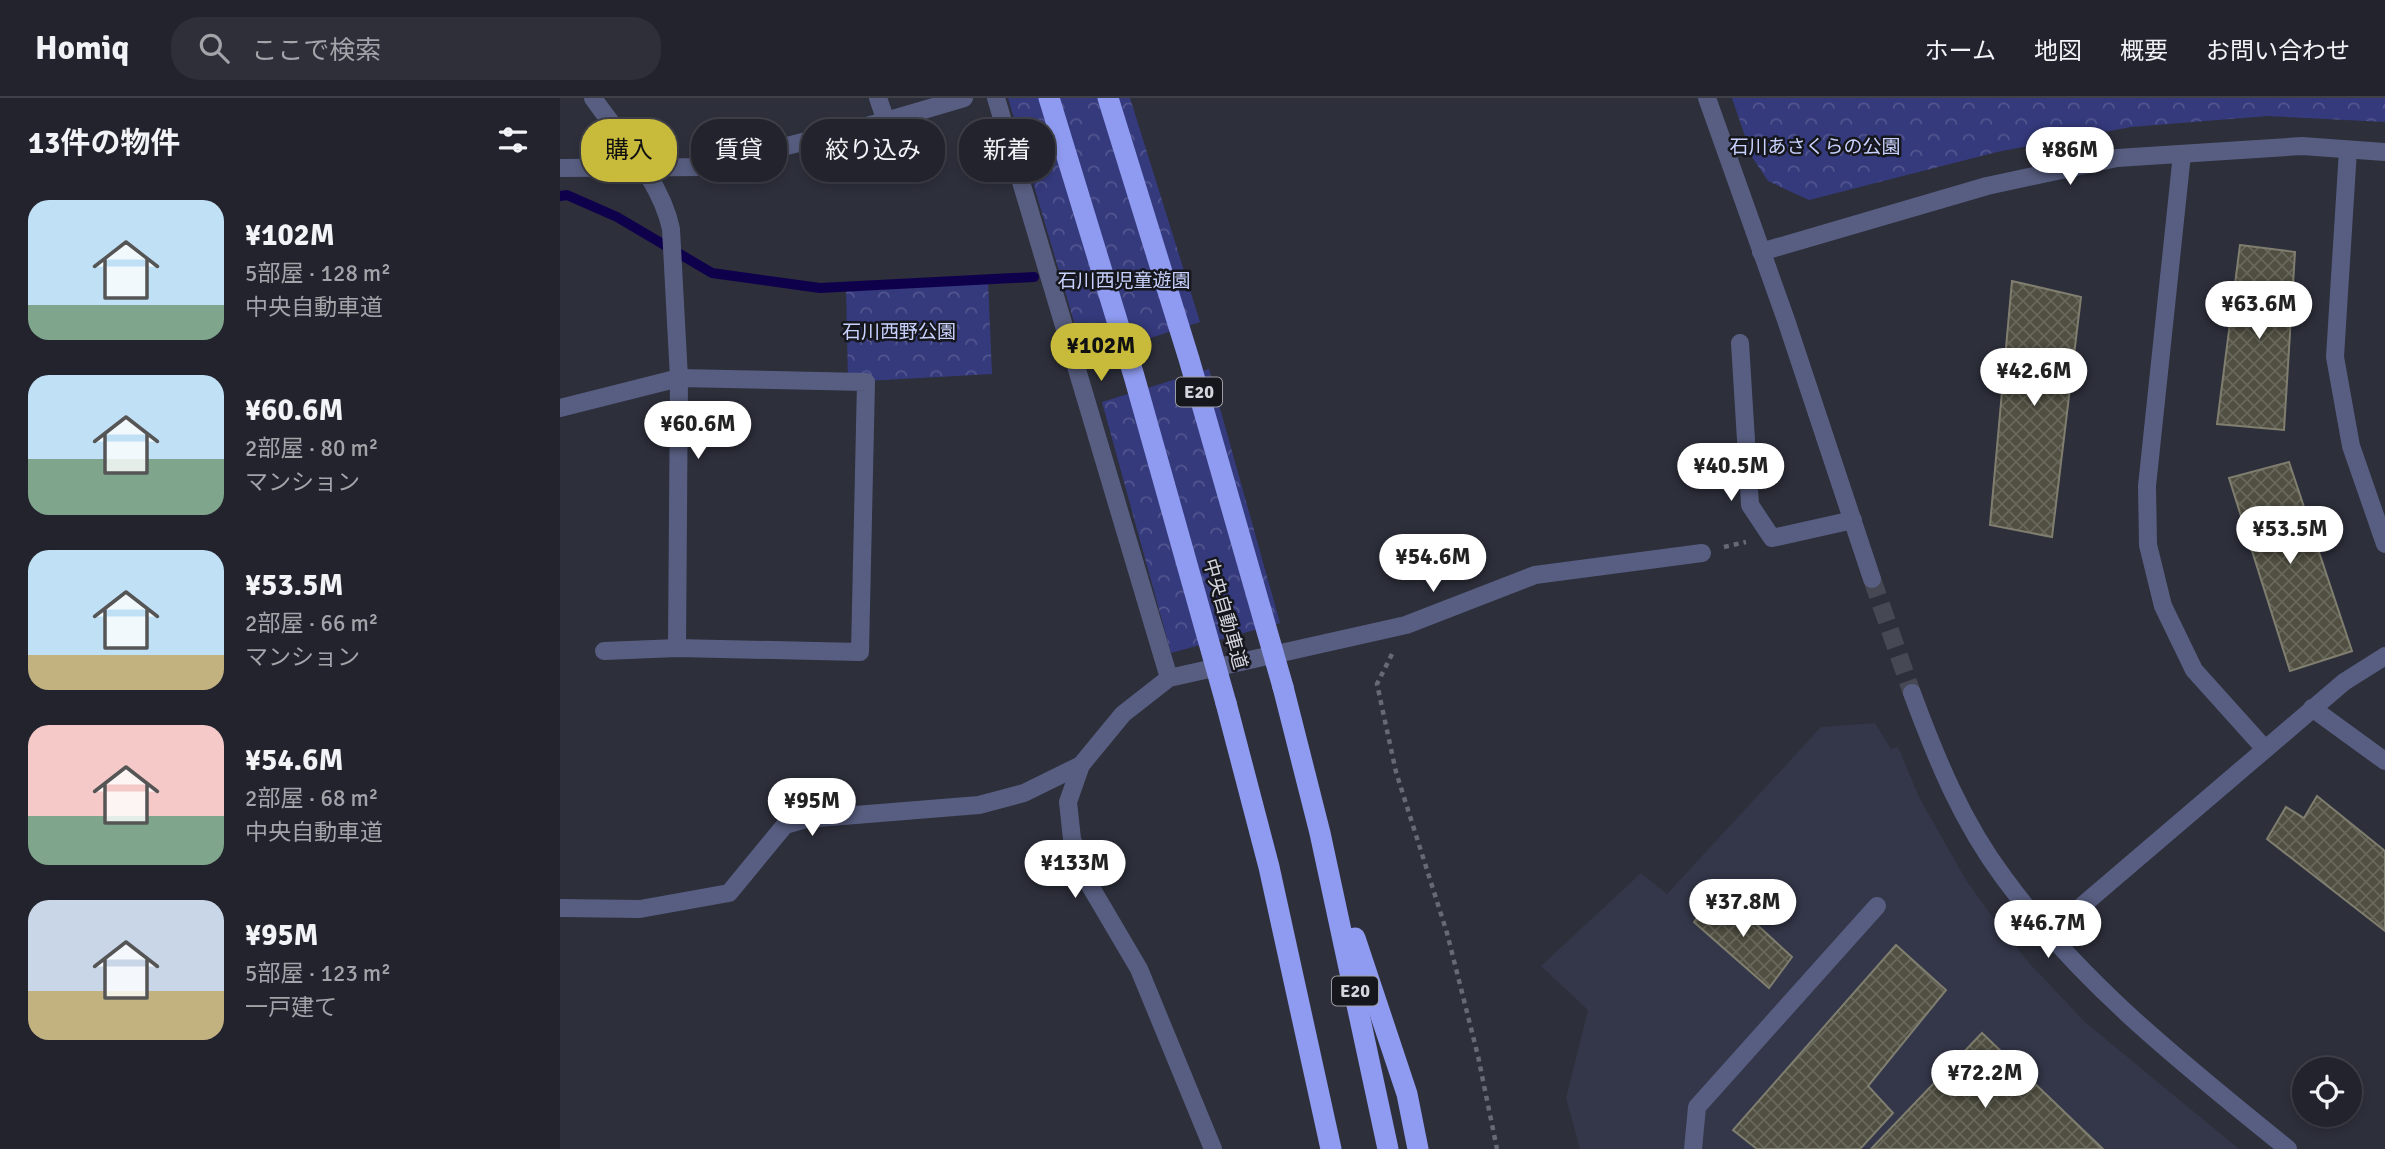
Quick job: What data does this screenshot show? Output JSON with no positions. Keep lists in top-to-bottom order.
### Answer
{
  "streets": {
    "highway": ["E20", "中央自動車道"]
  },
  "parks": ["石川あさくらの公園", "石川西児童遊園", "石川西野公園"],
  "page": {
    "header": "Homiq",
    "search": "ここで検索",
    "nav": [
      "ホーム",
      "地図",
      "概要",
      "お問い合わせ"
    ],
    "heading": "13件の物件",
    "chip": [
      "購入",
      "賃貸",
      "絞り込み",
      "新着"
    ],
    "price": [
      "¥86M",
      "¥63.6M",
      "¥102M",
      "¥42.6M",
      "¥60.6M",
      "¥40.5M",
      "¥53.5M",
      "¥54.6M",
      "¥95M",
      "¥133M",
      "¥37.8M",
      "¥46.7M",
      "¥72.2M"
    ],
    "list": [
      {
        "name": "¥102M",
        "note": "5部屋 · 128 m² · 中央自動車道"
      },
      {
        "name": "¥60.6M",
        "note": "2部屋 · 80 m² · マンション"
      },
      {
        "name": "¥53.5M",
        "note": "2部屋 · 66 m² · マンション"
      },
      {
        "name": "¥54.6M",
        "note": "2部屋 · 68 m² · 中央自動車道"
      },
      {
        "name": "¥95M",
        "note": "5部屋 · 123 m² · 一戸建て"
      }
    ]
  }
}
